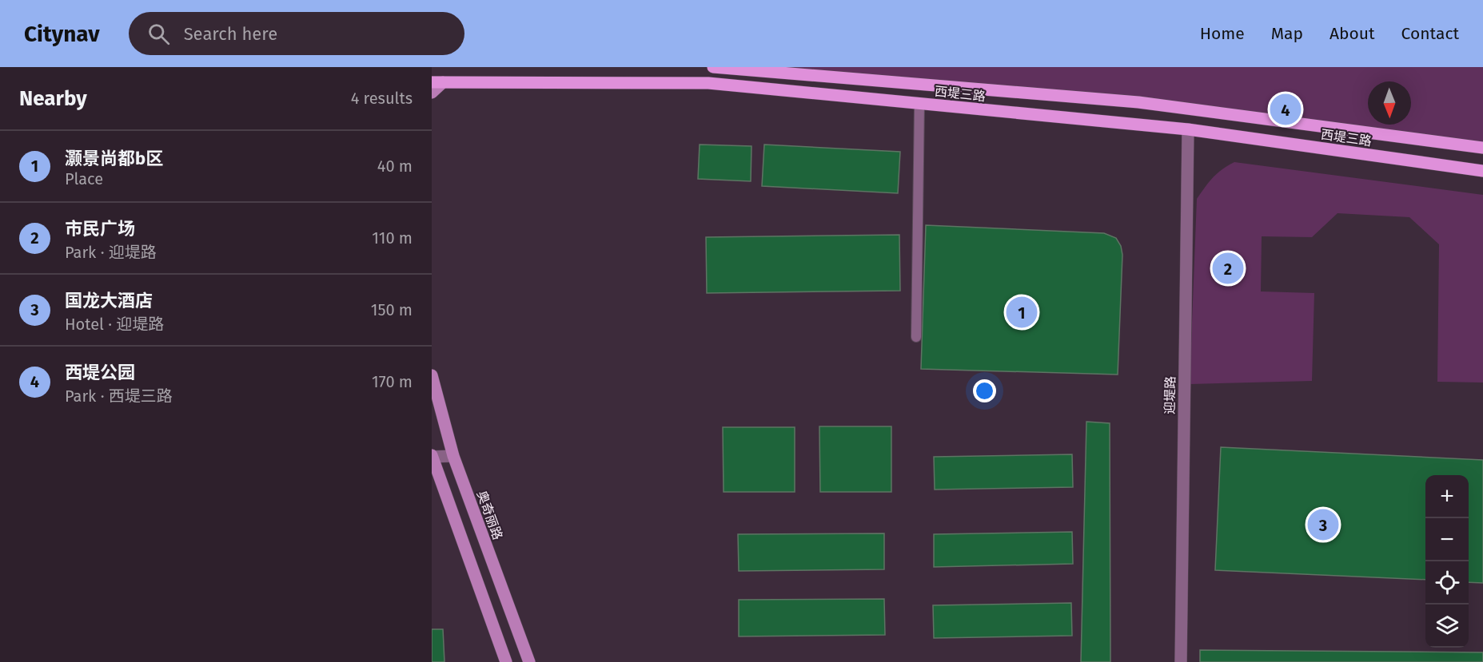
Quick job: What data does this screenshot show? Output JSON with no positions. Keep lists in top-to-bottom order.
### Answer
{
  "streets": {
    "main road": ["西堤三路", "奥奇丽路"],
    "street": ["迎堤路"]
  },
  "crossings": [
    ["西堤三路", "迎堤路"]
  ],
  "north": "bottom",
  "page": {
    "header": "Citynav",
    "search": "Search here",
    "nav": [
      "Home",
      "Map",
      "About",
      "Contact"
    ],
    "heading": ["Nearby", "4 results"],
    "pins": [
      "4",
      "2",
      "1",
      "3"
    ],
    "list": [
      {
        "mark": "1",
        "name": "灏景尚都b区",
        "note": "Place",
        "value": "40 m"
      },
      {
        "mark": "2",
        "name": "市民广场",
        "note": "Park · 迎堤路",
        "value": "110 m"
      },
      {
        "mark": "3",
        "name": "国龙大酒店",
        "note": "Hotel · 迎堤路",
        "value": "150 m"
      },
      {
        "mark": "4",
        "name": "西堤公园",
        "note": "Park · 西堤三路",
        "value": "170 m"
      }
    ],
    "map_buttons": ["+", "−"]
  }
}
